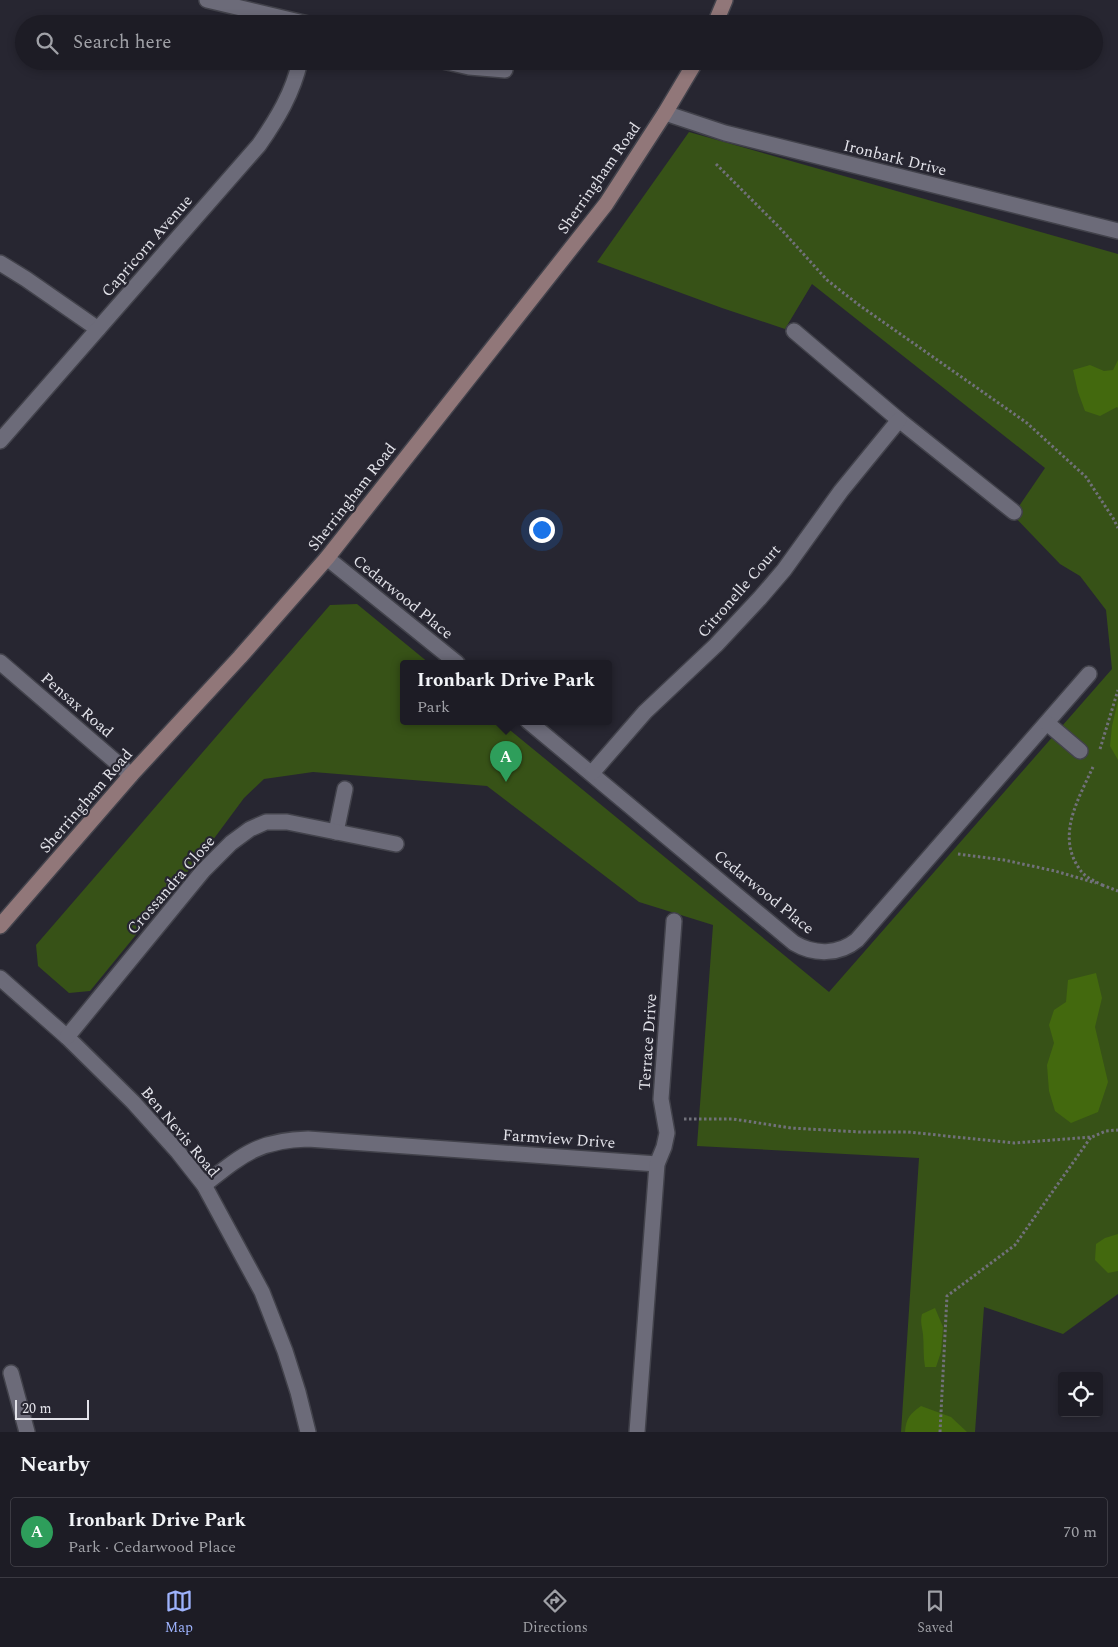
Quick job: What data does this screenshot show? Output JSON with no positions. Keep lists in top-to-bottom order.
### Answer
{
  "streets": {
    "street": [
      "Ironbark Drive",
      "Sherringham Road",
      "Capricorn Avenue",
      "Citronelle Court",
      "Cedarwood Place",
      "Pensax Road",
      "Crossandra Close",
      "Terrace Drive",
      "Ben Nevis Road",
      "Farmview Drive"
    ]
  },
  "crossings": [
    ["Ironbark Drive", "Sherringham Road"],
    ["Sherringham Road", "Cedarwood Place"],
    ["Sherringham Road", "Pensax Road"],
    ["Citronelle Court", "Cedarwood Place"],
    ["Crossandra Close", "Ben Nevis Road"],
    ["Terrace Drive", "Farmview Drive"],
    ["Ben Nevis Road", "Farmview Drive"]
  ],
  "scale_bar": "20 m",
  "page": {
    "search": "Search here",
    "popup": ["Ironbark Drive Park", "Park"],
    "pins": "A",
    "scale": "20 m",
    "heading": "Nearby",
    "list": [
      {
        "mark": "A",
        "name": "Ironbark Drive Park",
        "note": "Park · Cedarwood Place",
        "value": "70 m"
      }
    ],
    "nav": ["Map", "Directions", "Saved"]
  }
}
